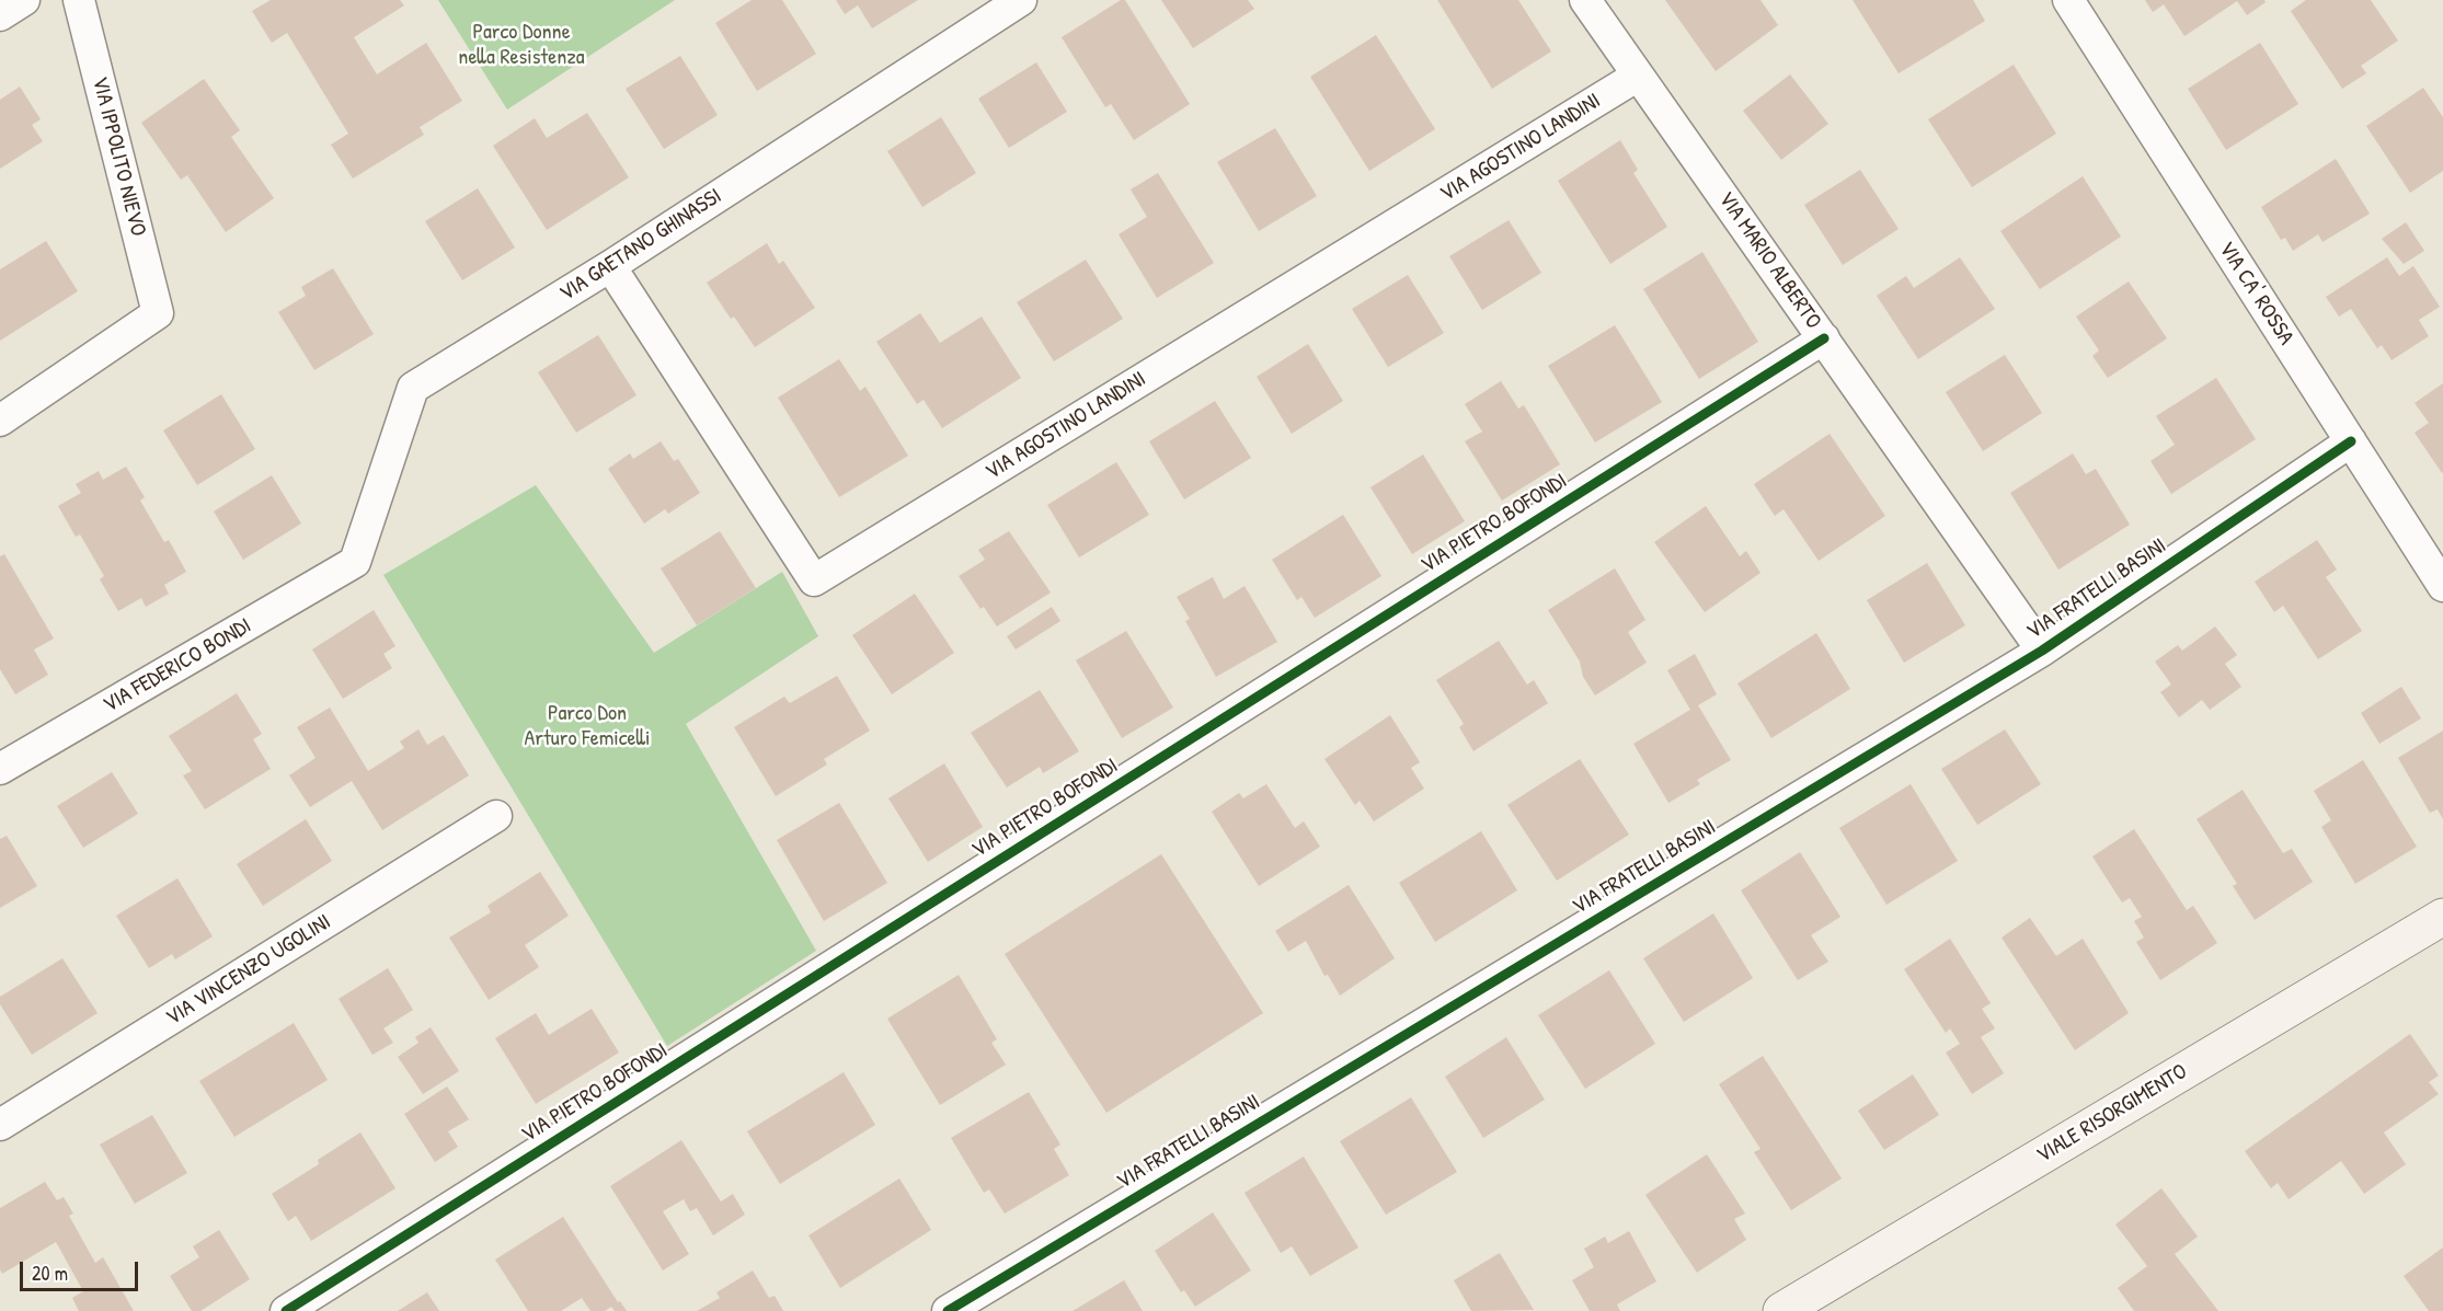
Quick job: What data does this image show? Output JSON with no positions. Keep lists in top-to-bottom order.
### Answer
{
  "streets": {
    "street": [
      "VIA AGOSTINO LANDINI",
      "VIA IPPOLITO NIEVO",
      "VIA GAETANO GHINASSI",
      "VIA MARIO ALBERTO",
      "VIA CA' ROSSA",
      "VIA PIETRO BOFONDI",
      "VIA FRATELLI BASINI",
      "VIA FEDERICO BONDI",
      "VIA VINCENZO UGOLINI",
      "VIALE RISORGIMENTO"
    ]
  },
  "crossings": [
    ["VIA AGOSTINO LANDINI", "VIA GAETANO GHINASSI"],
    ["VIA AGOSTINO LANDINI", "VIA MARIO ALBERTO"],
    ["VIA GAETANO GHINASSI", "VIA FEDERICO BONDI"],
    ["VIA MARIO ALBERTO", "VIA PIETRO BOFONDI"],
    ["VIA MARIO ALBERTO", "VIA FRATELLI BASINI"],
    ["VIA CA' ROSSA", "VIA FRATELLI BASINI"]
  ],
  "parks": ["Parco Donne nella Resistenza", "Parco Don Arturo Femicelli"],
  "scale_bar": "20 m"
}
